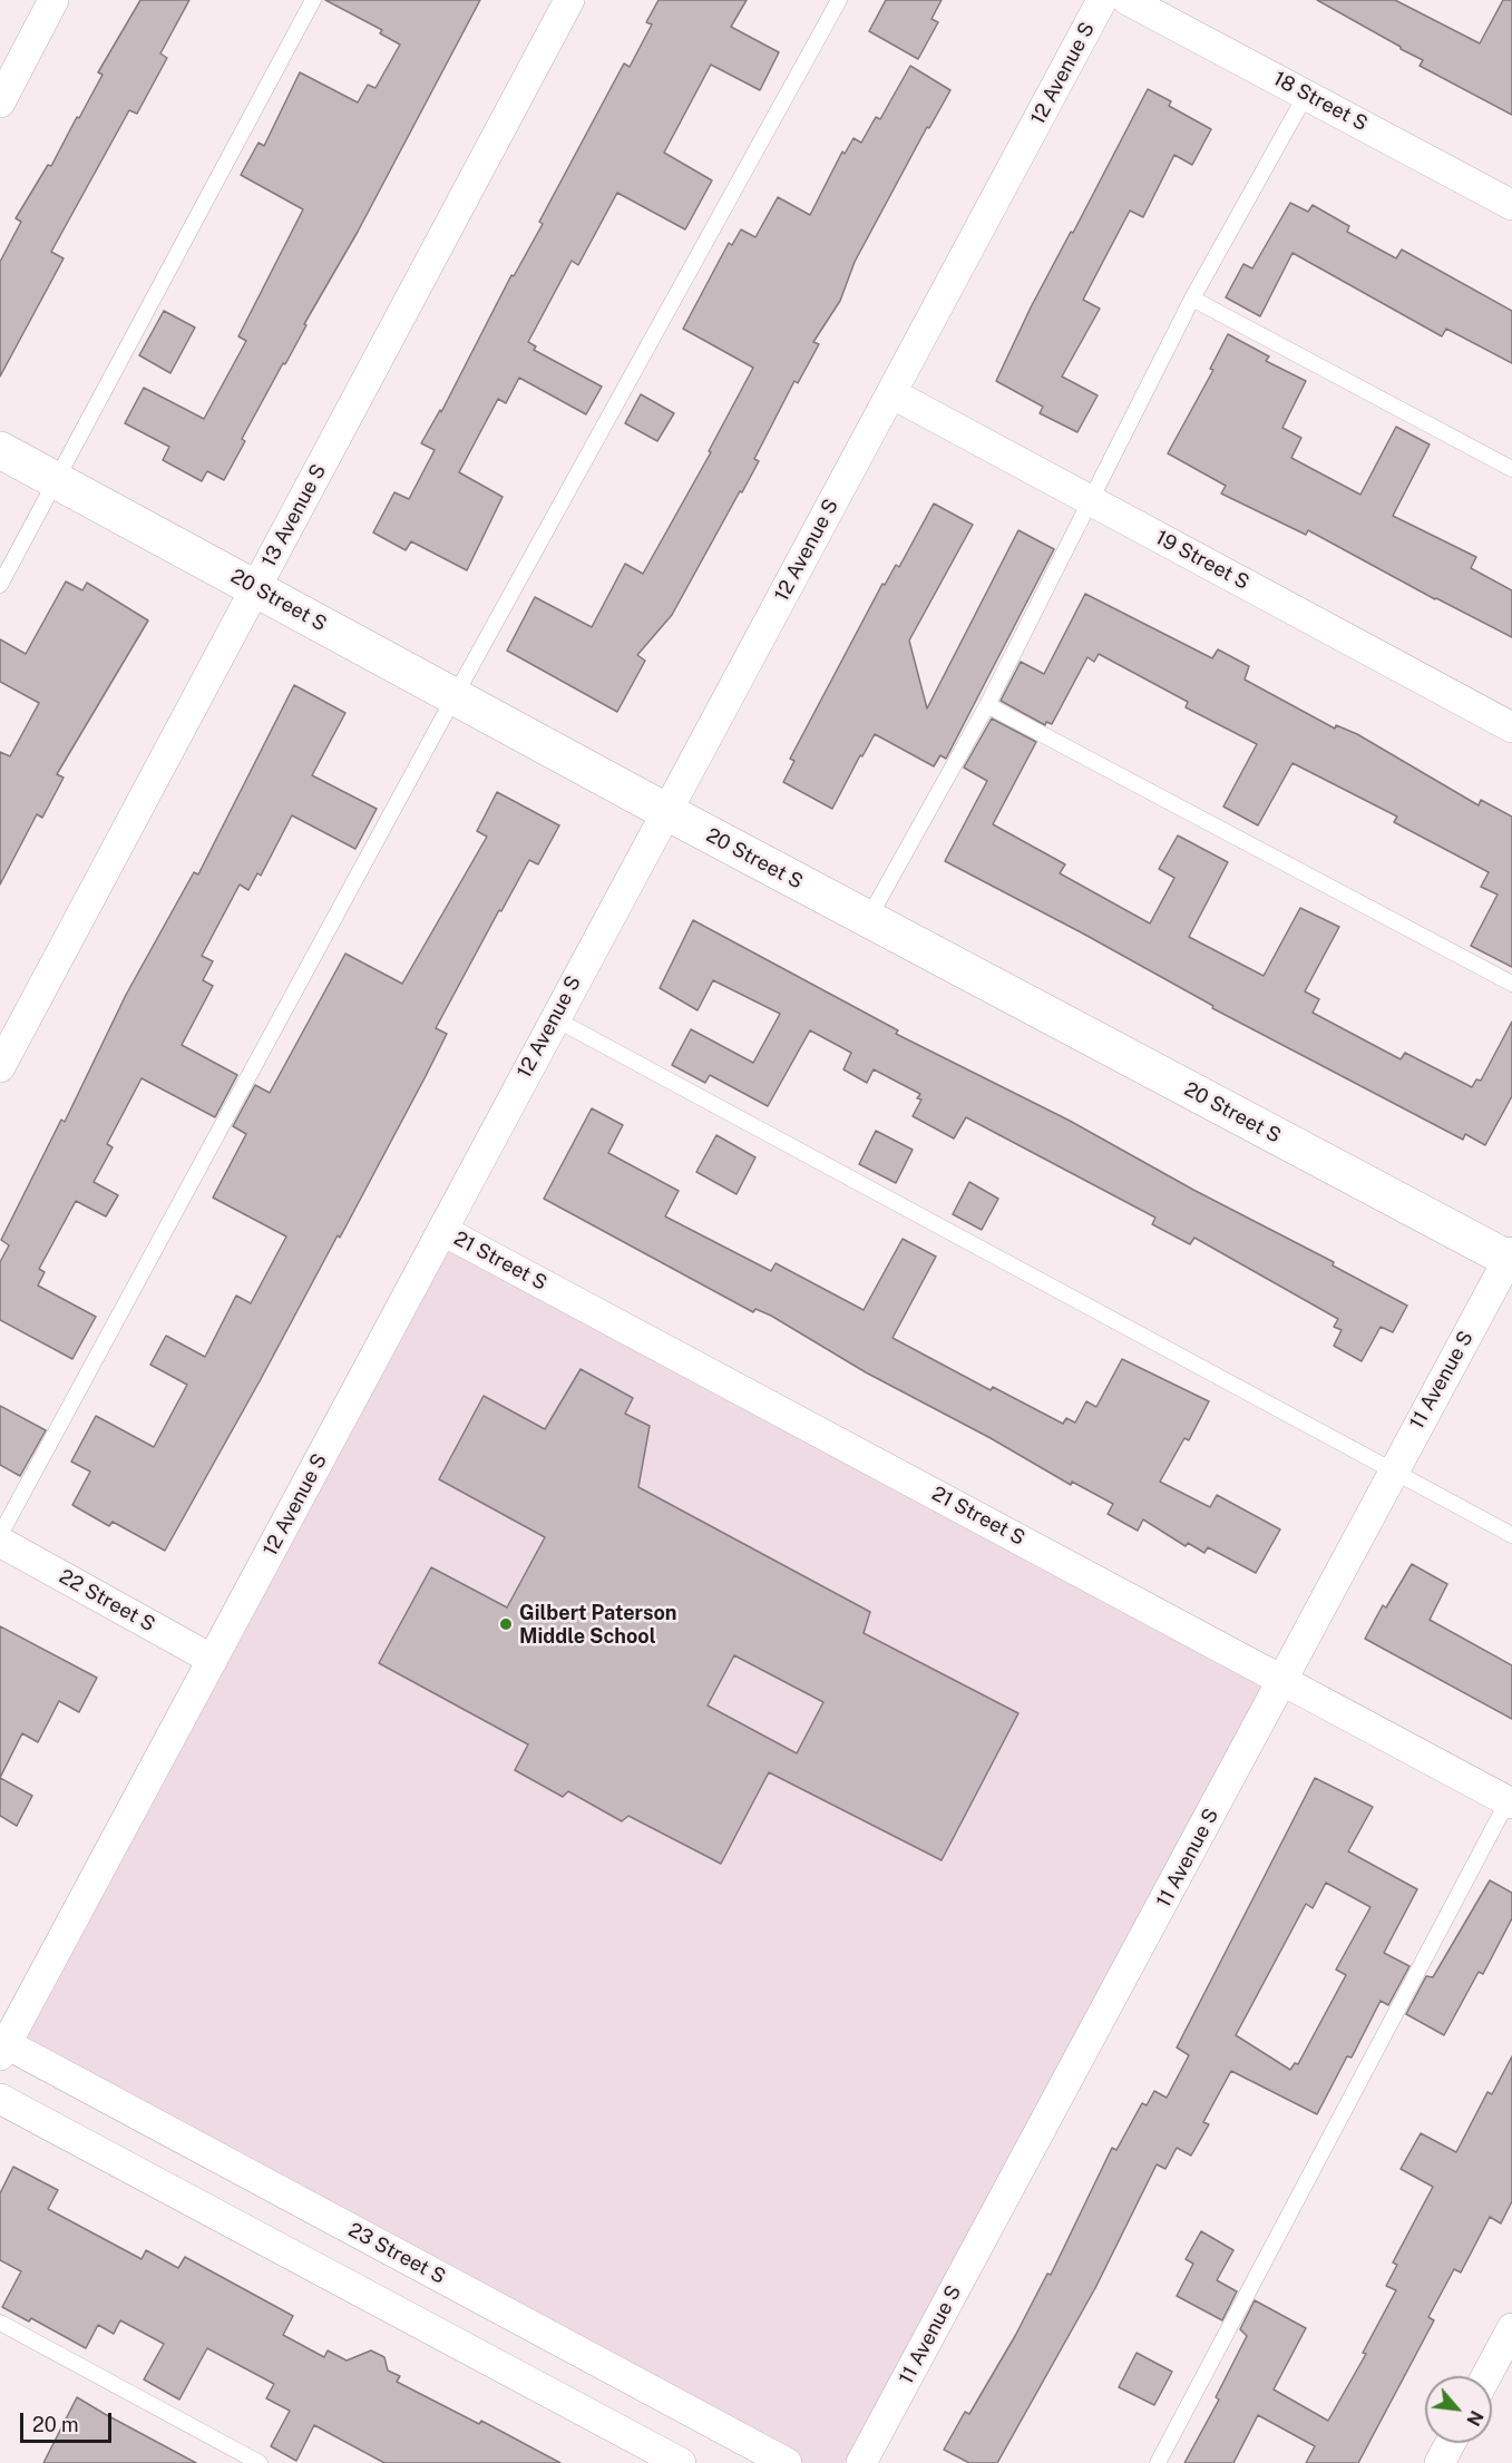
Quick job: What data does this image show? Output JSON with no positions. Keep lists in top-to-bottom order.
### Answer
{
  "streets": {
    "street": [
      "12 Avenue S",
      "18 Street S",
      "13 Avenue S",
      "19 Street S",
      "20 Street S",
      "21 Street S",
      "11 Avenue S",
      "22 Street S",
      "23 Street S"
    ]
  },
  "crossings": [
    ["12 Avenue S", "19 Street S"],
    ["12 Avenue S", "20 Street S"],
    ["12 Avenue S", "21 Street S"],
    ["12 Avenue S", "22 Street S"],
    ["12 Avenue S", "23 Street S"],
    ["13 Avenue S", "20 Street S"],
    ["20 Street S", "11 Avenue S"],
    ["21 Street S", "11 Avenue S"]
  ],
  "places": ["Gilbert Paterson Middle School"],
  "scale_bar": "20 m",
  "north": "bottom right"
}
